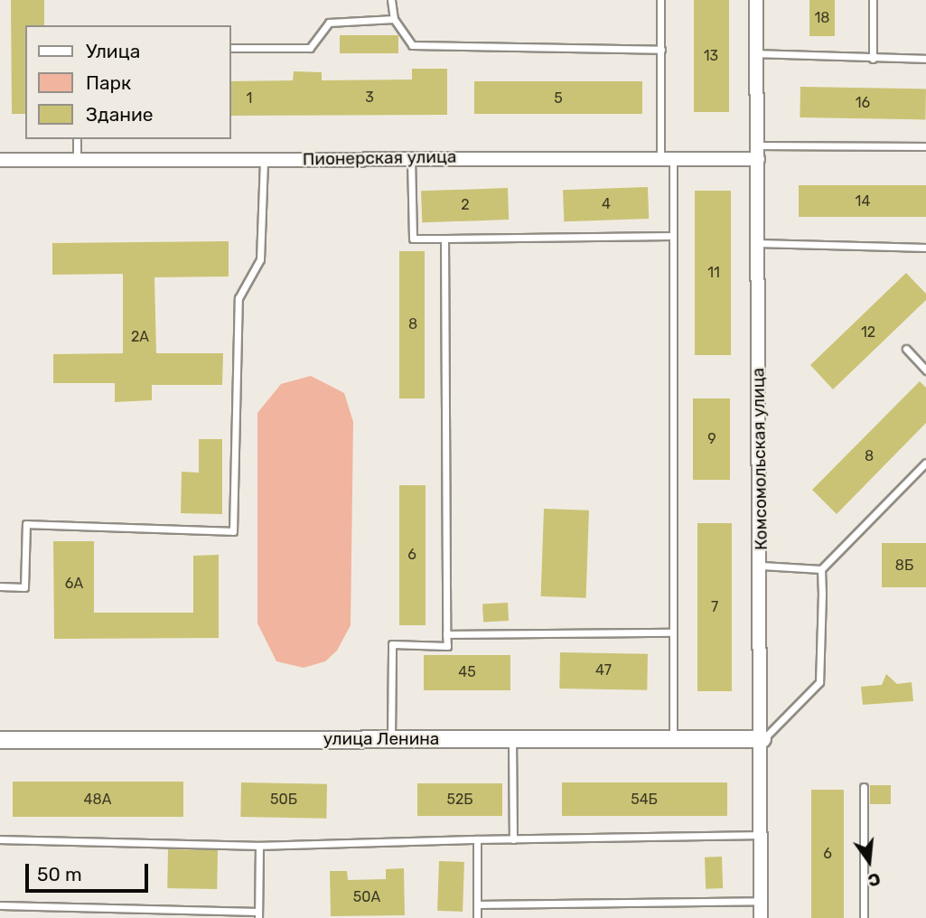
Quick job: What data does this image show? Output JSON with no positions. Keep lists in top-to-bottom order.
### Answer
{
  "streets": {
    "street": ["Пионерская улица", "Комсомольская улица", "улица Ленина"]
  },
  "crossings": [
    ["Пионерская улица", "Комсомольская улица"],
    ["Комсомольская улица", "улица Ленина"]
  ],
  "house_numbers": [
    "18",
    "13",
    "3",
    "1",
    "5",
    "16",
    "14",
    "4",
    "2",
    "11",
    "8",
    "12",
    "2А",
    "9",
    "8",
    "6",
    "8Б",
    "6А",
    "7",
    "47",
    "45",
    "48А",
    "50Б",
    "52Б",
    "54Б",
    "6",
    "50А"
  ],
  "legend": ["Улица", "Парк", "Здание"],
  "scale_bar": "50 m",
  "north": "bottom"
}
